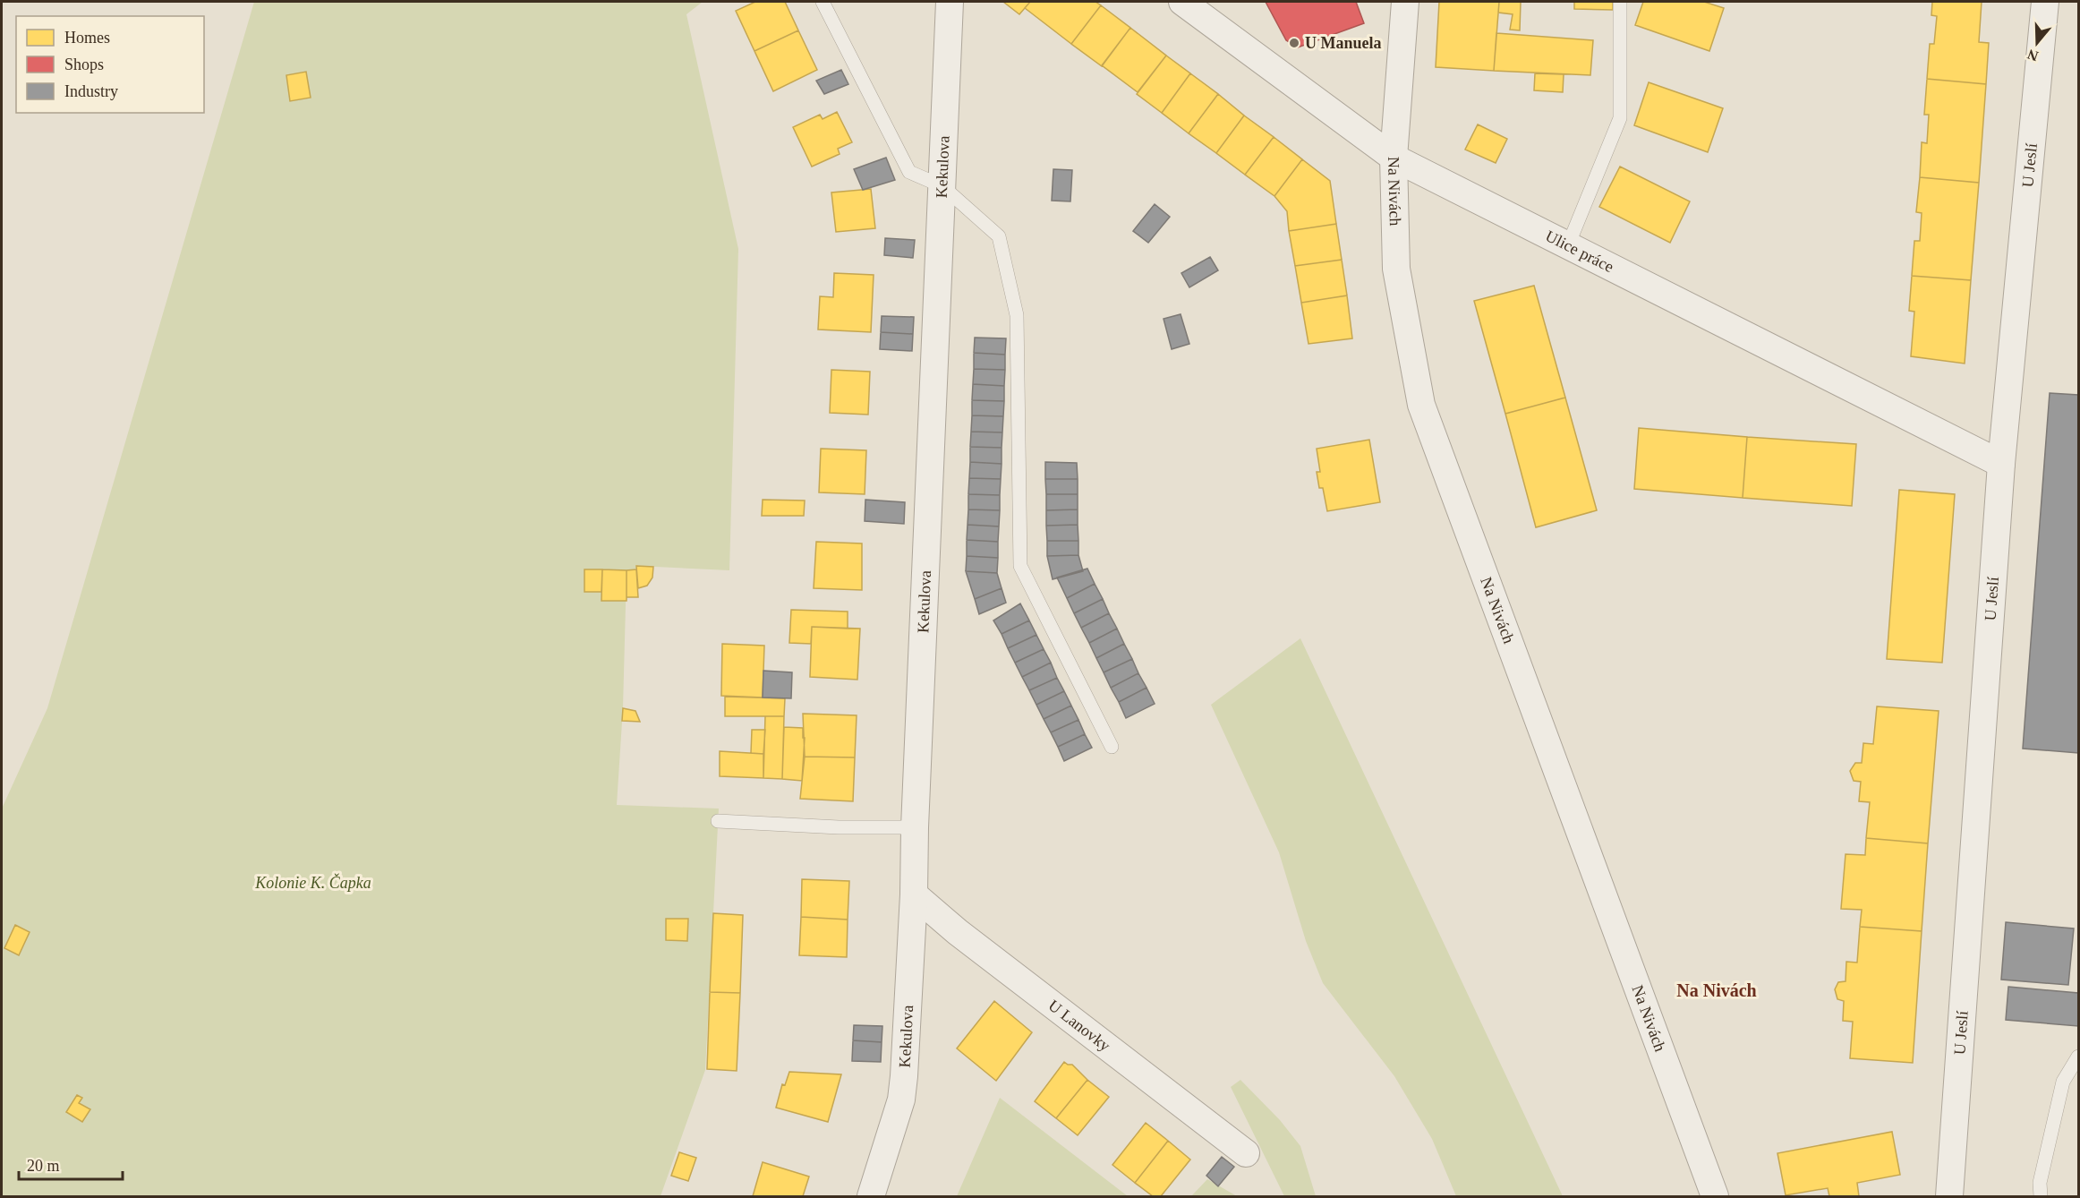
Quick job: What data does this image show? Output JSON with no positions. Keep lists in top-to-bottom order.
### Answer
{
  "streets": {
    "street": [
      "U Jeslí",
      "Kekulova",
      "Na Nivách",
      "Ulice práce",
      "U Lanovky"
    ]
  },
  "crossings": [
    ["U Jeslí", "Ulice práce"],
    ["Kekulova", "U Lanovky"],
    ["Na Nivách", "Ulice práce"]
  ],
  "districts": ["Na Nivách"],
  "parks": ["Kolonie K. Čapka"],
  "places": ["U Manuela"],
  "legend": ["Homes", "Shops", "Industry"],
  "scale_bar": "20 m",
  "north": "bottom"
}
